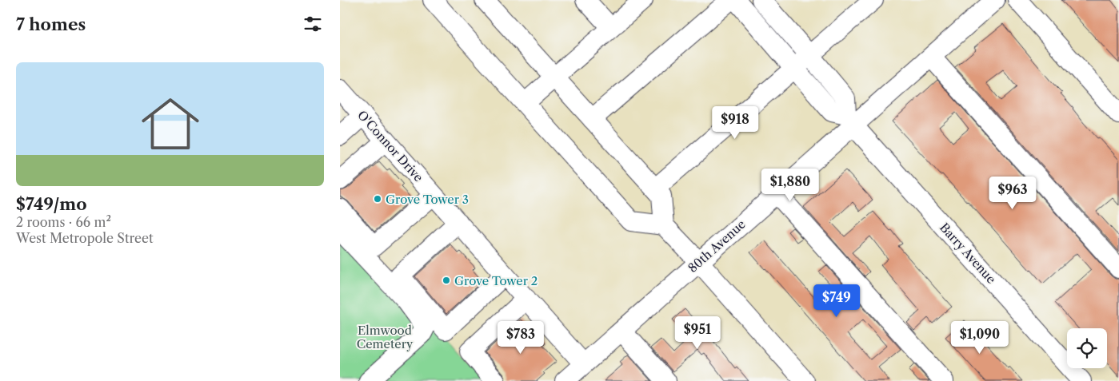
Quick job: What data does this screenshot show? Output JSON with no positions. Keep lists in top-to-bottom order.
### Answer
{
  "streets": {
    "street": ["O'Connor Drive", "80th Avenue", "Barry Avenue"]
  },
  "crossings": [
    ["O'Connor Drive", "80th Avenue"],
    ["80th Avenue", "Barry Avenue"]
  ],
  "parks": ["Elmwood Cemetery"],
  "places": ["Grove Tower 3", "Grove Tower 2"],
  "page": {
    "heading": "7 homes",
    "list": [
      {
        "name": "$749/mo",
        "note": "2 rooms · 66 m² · West Metropole Street"
      }
    ],
    "price": [
      "$918",
      "$1,880",
      "$963",
      "$749",
      "$951",
      "$783",
      "$1,090"
    ]
  }
}
